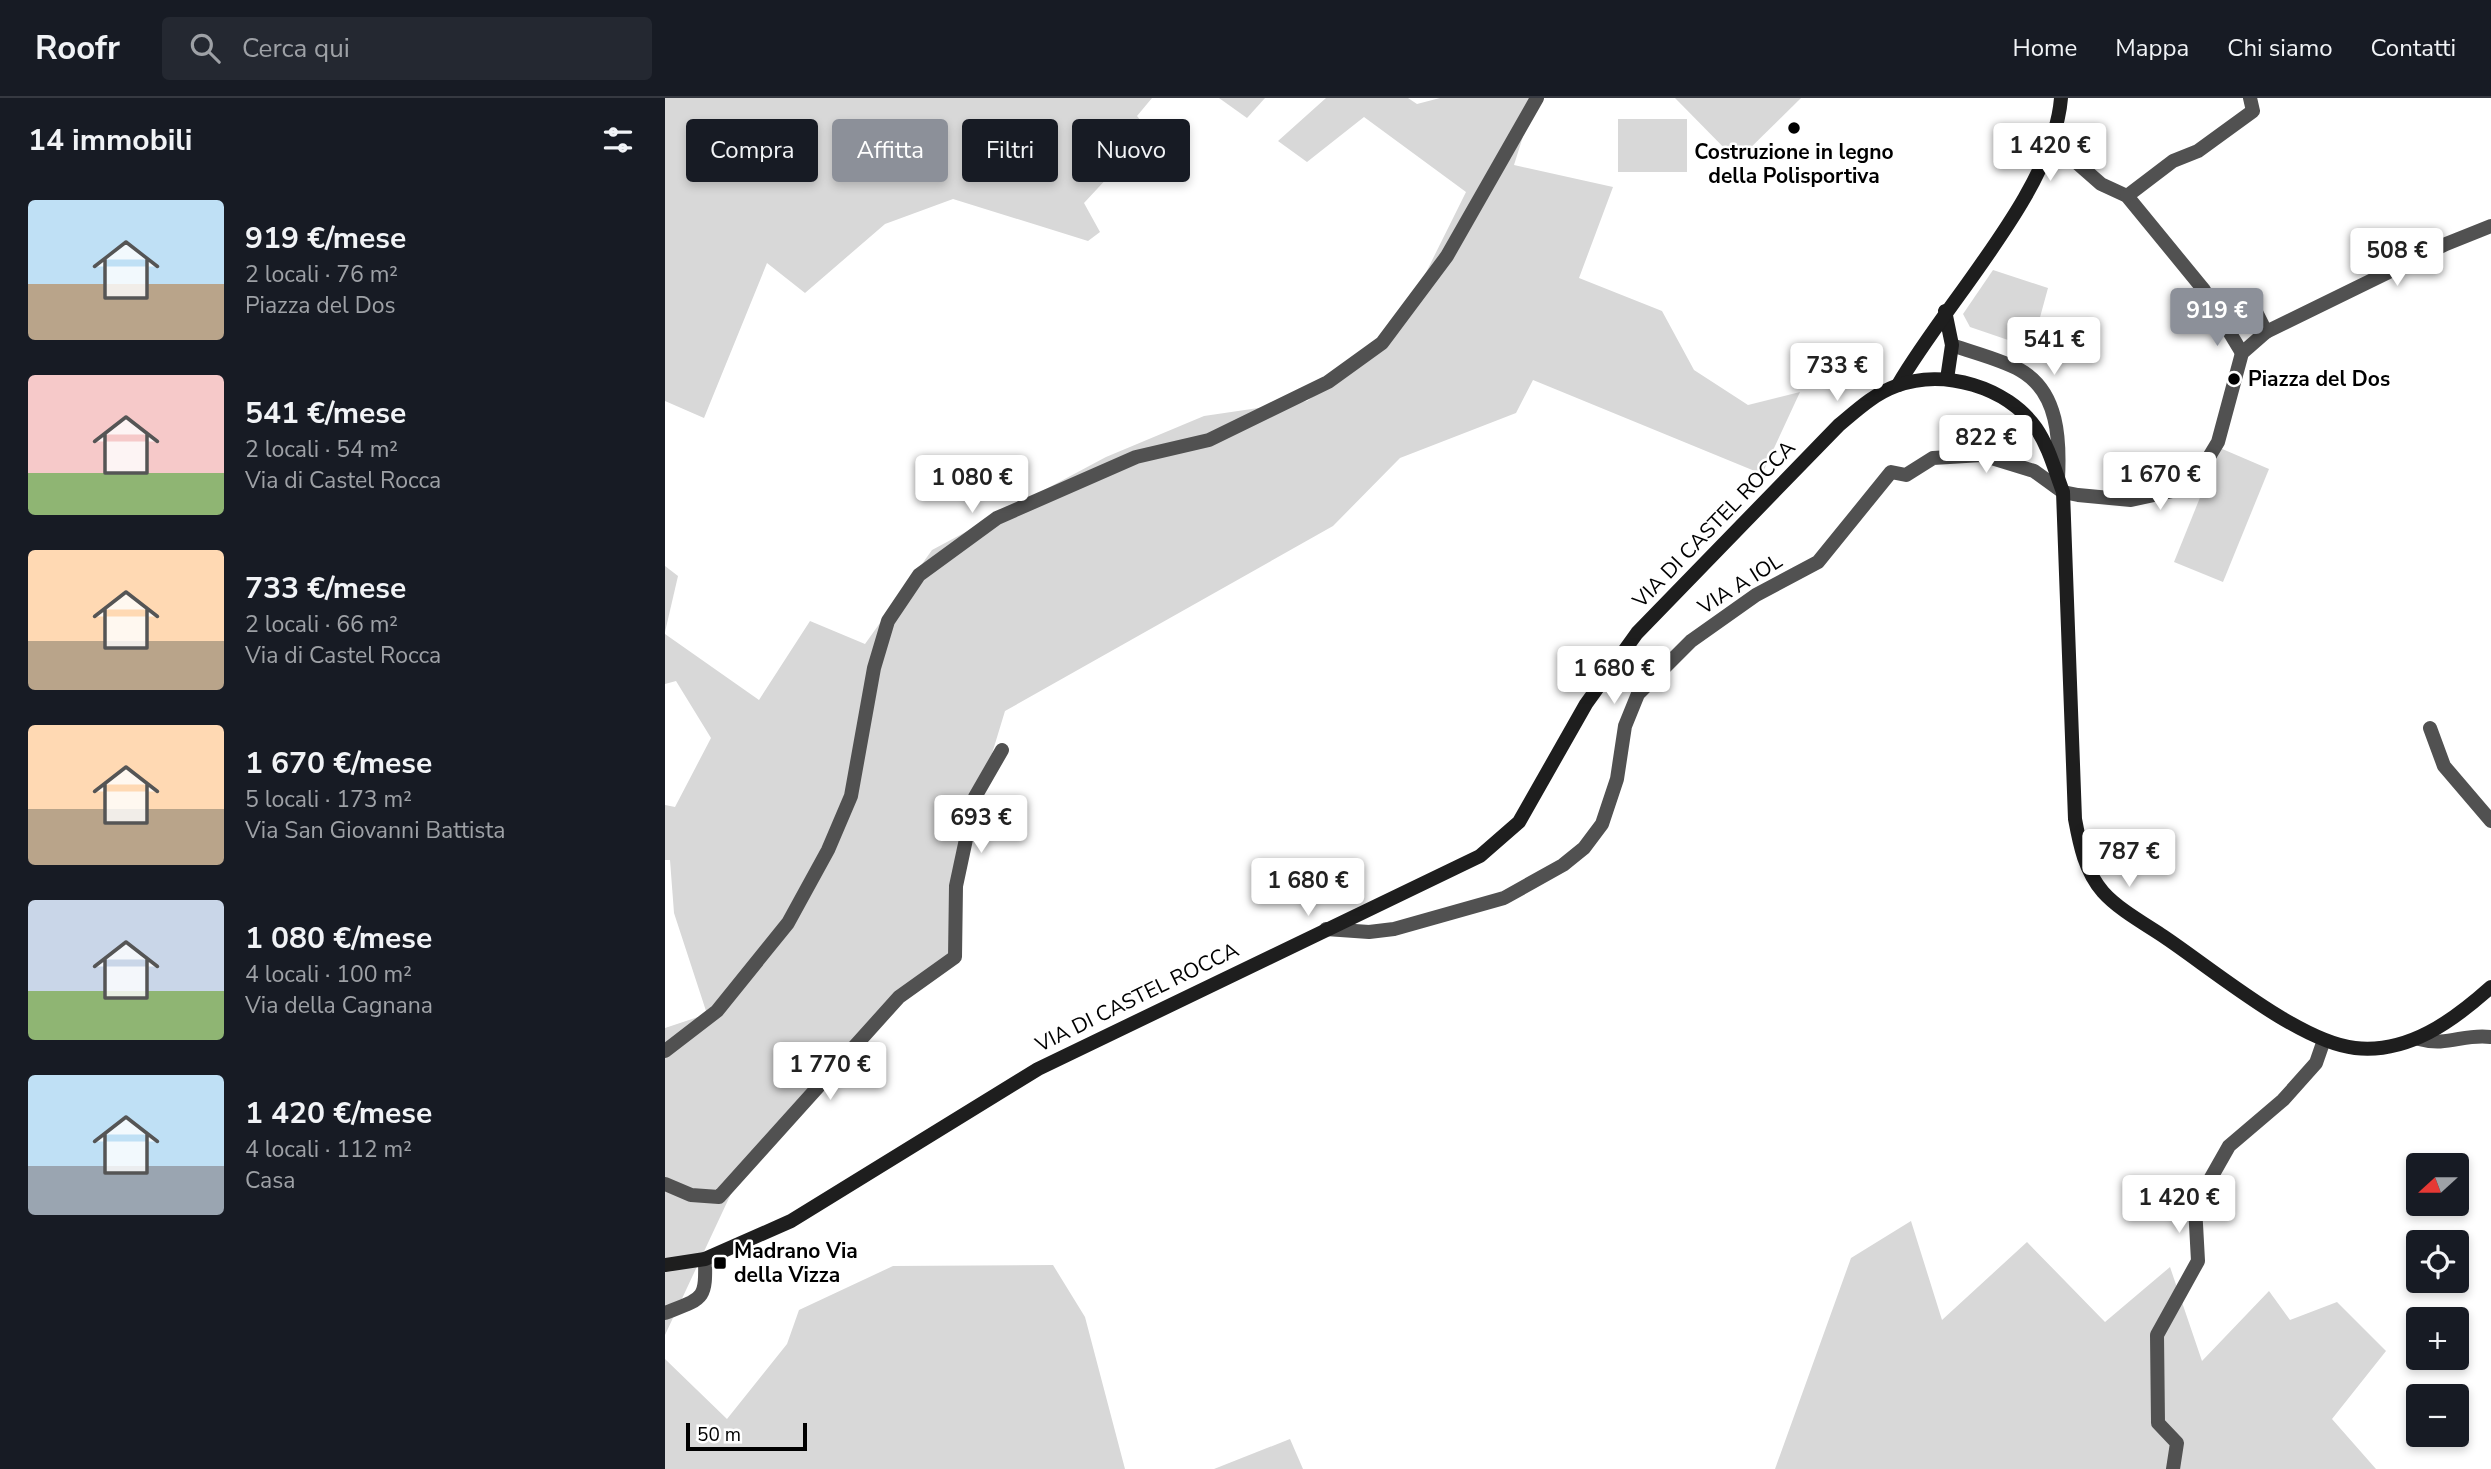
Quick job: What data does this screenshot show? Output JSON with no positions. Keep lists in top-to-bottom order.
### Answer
{
  "streets": {
    "main road": ["VIA DI CASTEL ROCCA"],
    "street": ["VIA A IOL"]
  },
  "crossings": [
    ["VIA DI CASTEL ROCCA", "VIA A IOL"]
  ],
  "places": {
    "other": ["Costruzione in legno della Polisportiva", "Piazza del Dos"],
    "transit": ["Madrano Via della Vizza"]
  },
  "scale_bar": "50 m",
  "north": "left",
  "page": {
    "header": "Roofr",
    "search": "Cerca qui",
    "nav": [
      "Home",
      "Mappa",
      "Chi siamo",
      "Contatti"
    ],
    "heading": "14 immobili",
    "chip": [
      "Compra",
      "Affitta",
      "Filtri",
      "Nuovo"
    ],
    "price": [
      "1 420 €",
      "508 €",
      "919 €",
      "541 €",
      "733 €",
      "822 €",
      "1 670 €",
      "1 080 €",
      "1 680 €",
      "693 €",
      "787 €",
      "1 680 €",
      "1 770 €",
      "1 420 €"
    ],
    "list": [
      {
        "name": "919 €/mese",
        "note": "2 locali · 76 m² · Piazza del Dos"
      },
      {
        "name": "541 €/mese",
        "note": "2 locali · 54 m² · Via di Castel Rocca"
      },
      {
        "name": "733 €/mese",
        "note": "2 locali · 66 m² · Via di Castel Rocca"
      },
      {
        "name": "1 670 €/mese",
        "note": "5 locali · 173 m² · Via San Giovanni Battista"
      },
      {
        "name": "1 080 €/mese",
        "note": "4 locali · 100 m² · Via della Cagnana"
      },
      {
        "name": "1 420 €/mese",
        "note": "4 locali · 112 m² · Casa"
      }
    ],
    "map_buttons": ["+", "−"],
    "scale": "50 m"
  }
}
